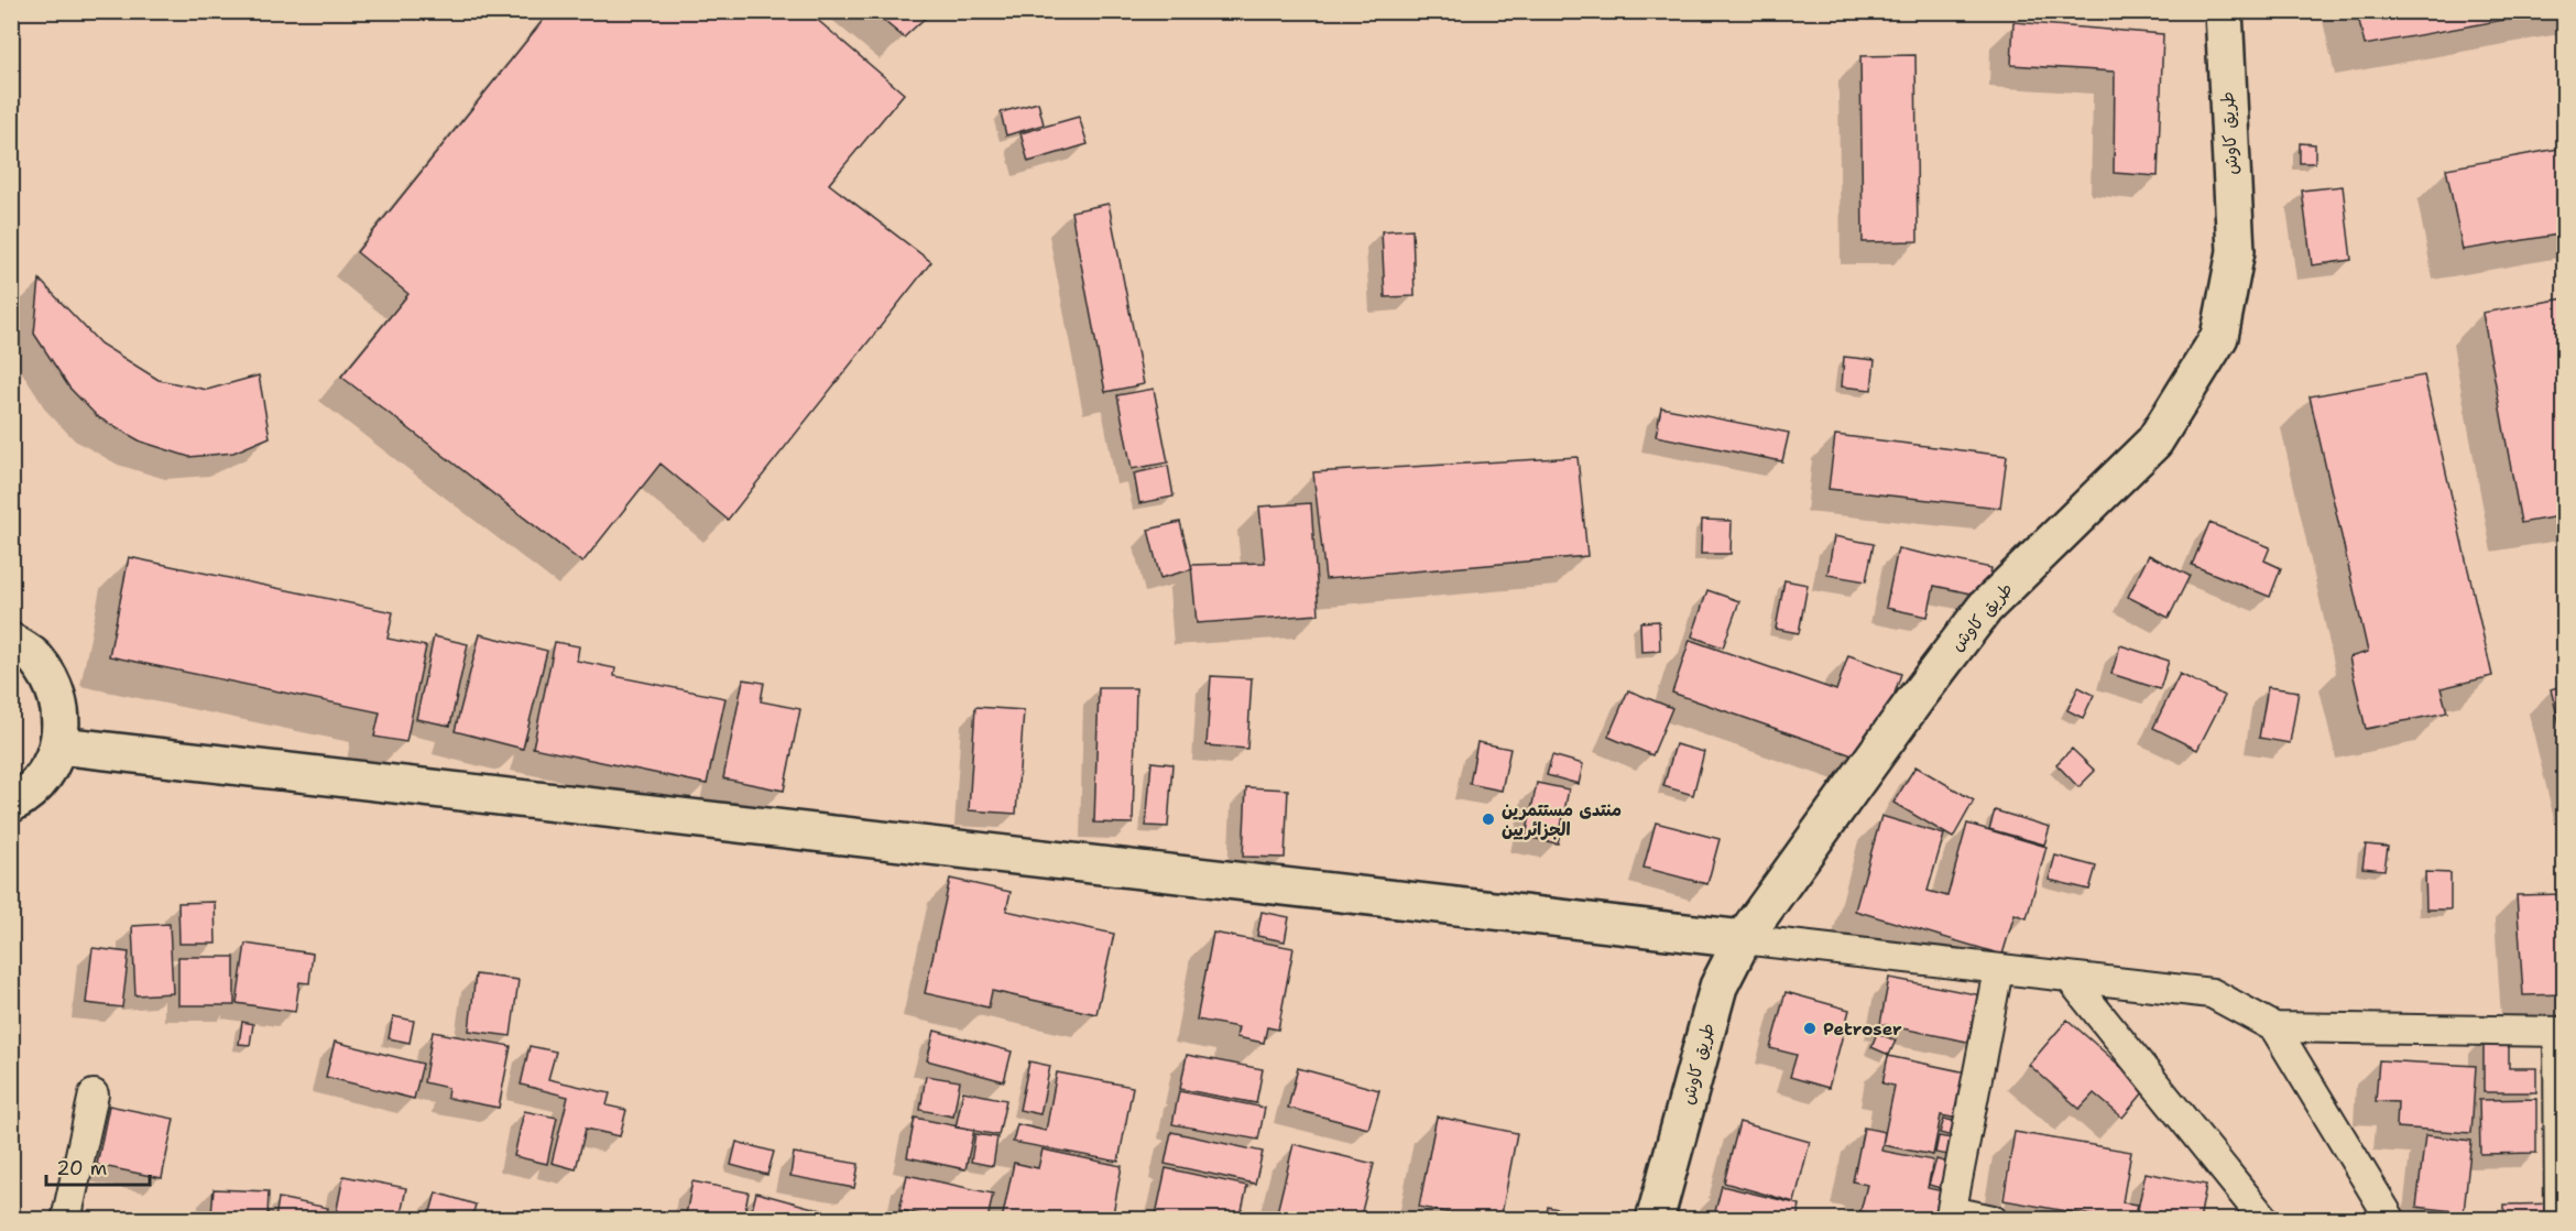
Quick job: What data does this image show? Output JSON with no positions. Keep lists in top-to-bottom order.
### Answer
{
  "streets": {
    "street": ["طريق كاوش"]
  },
  "places": ["منتدى مستتمرين الجزائريين", "Petroser"],
  "scale_bar": "20 m"
}
